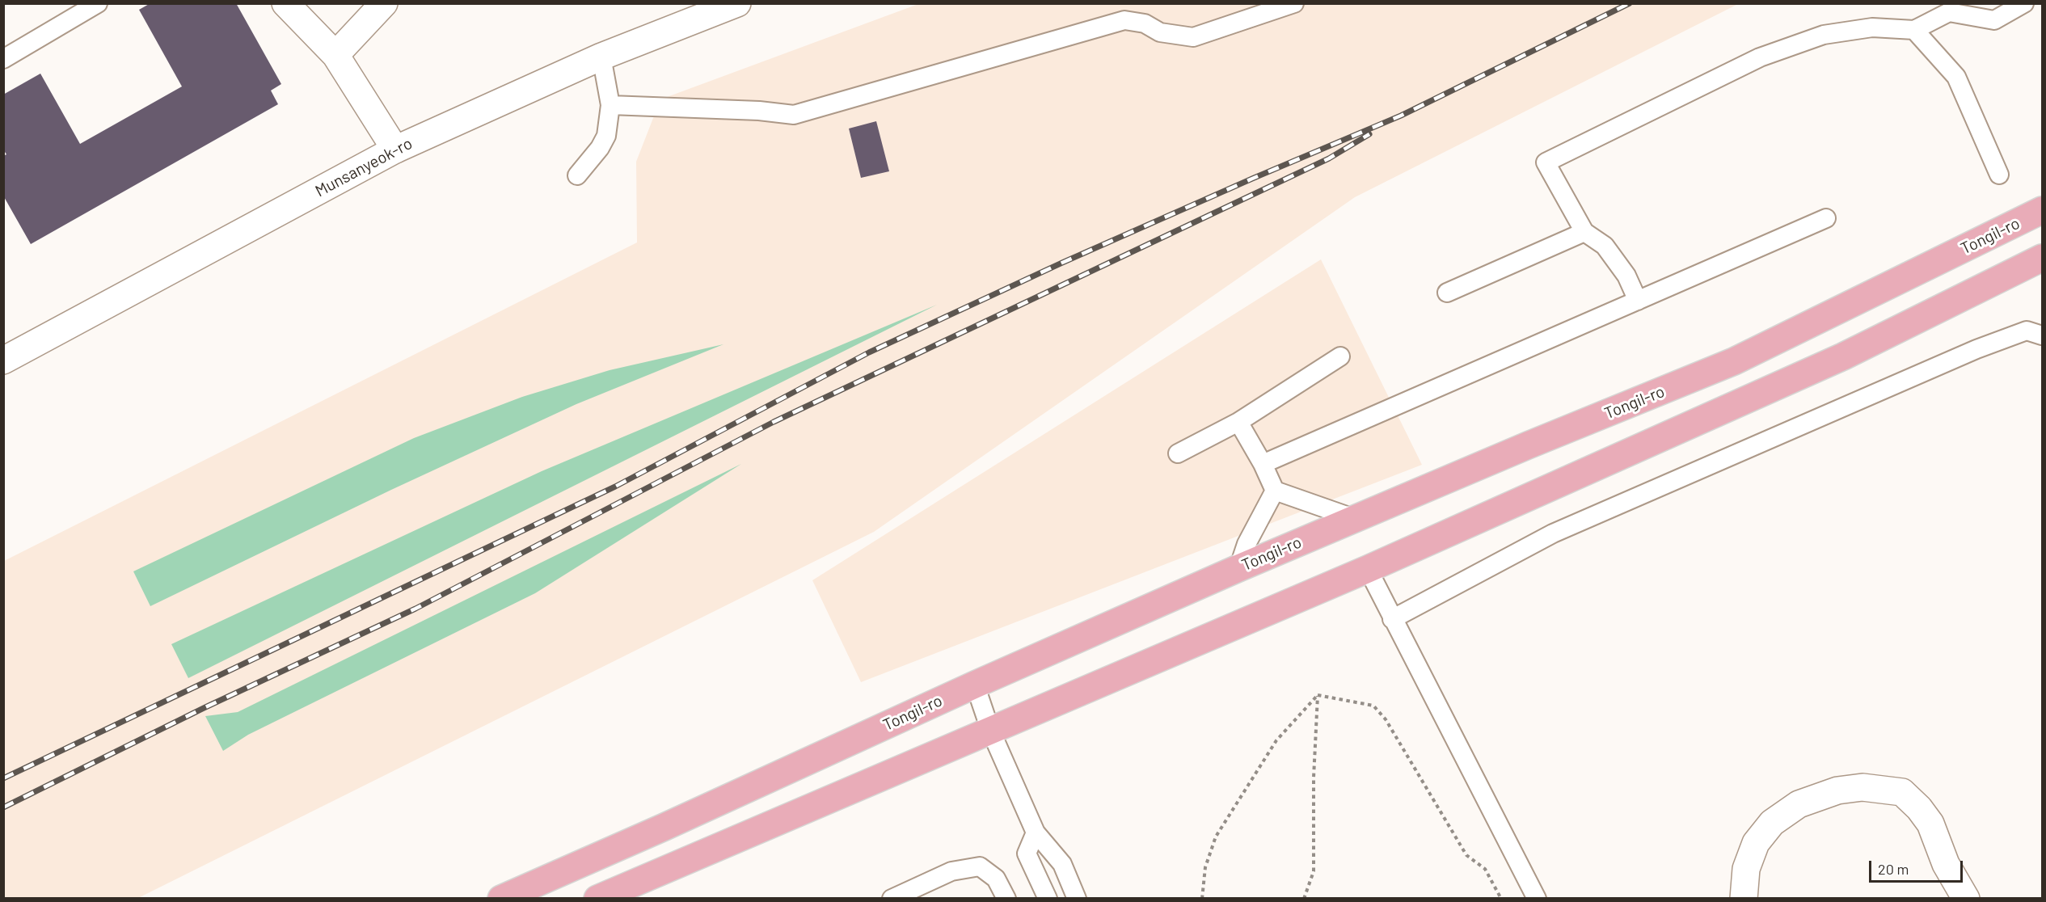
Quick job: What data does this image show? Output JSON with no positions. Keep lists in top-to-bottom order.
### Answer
{
  "streets": {
    "main road": ["Tongil-ro"],
    "street": ["Munsanyeok-ro"]
  },
  "scale_bar": "20 m"
}
